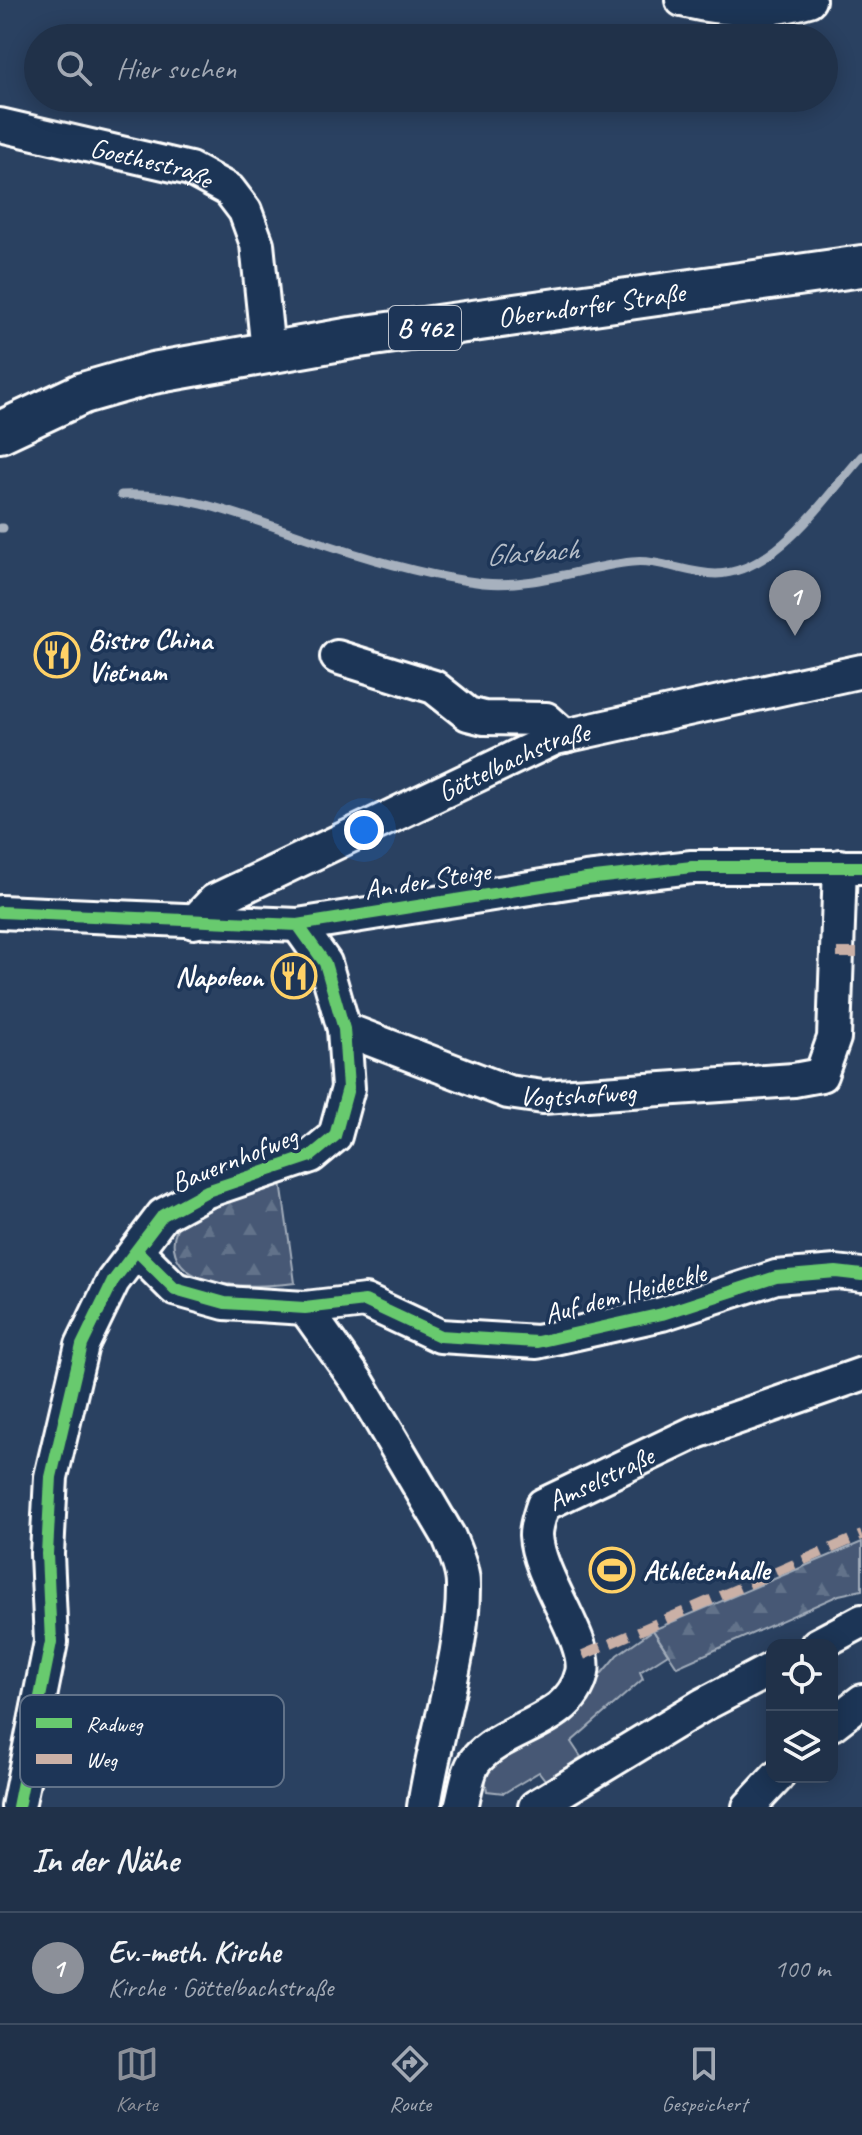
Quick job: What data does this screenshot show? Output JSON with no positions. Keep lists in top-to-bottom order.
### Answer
{
  "streets": {
    "main road": ["Oberndorfer Straße", "B 462"],
    "street": [
      "Goethestraße",
      "Göttelbachstraße",
      "An der Steige",
      "Vogtshofweg",
      "Bauernhofweg",
      "Auf dem Heideckle",
      "Amselstraße"
    ]
  },
  "crossings": [
    ["Goethestraße", "Oberndorfer Straße"],
    ["Göttelbachstraße", "An der Steige"],
    ["An der Steige", "Vogtshofweg"],
    ["An der Steige", "Bauernhofweg"],
    ["Vogtshofweg", "Bauernhofweg"],
    ["Bauernhofweg", "Auf dem Heideckle"]
  ],
  "water": ["Glasbach"],
  "places": {
    "restaurant": ["Bistro China Vietnam", "Napoleon"],
    "sports": ["Athletenhalle"]
  },
  "legend": ["Radweg", "Weg"],
  "page": {
    "search": "Hier suchen",
    "pins": "1",
    "heading": "In der Nähe",
    "list": [
      {
        "mark": "1",
        "name": "Ev.-meth. Kirche",
        "note": "Kirche · Göttelbachstraße",
        "value": "100 m"
      }
    ],
    "nav": ["Karte", "Route", "Gespeichert"]
  }
}
